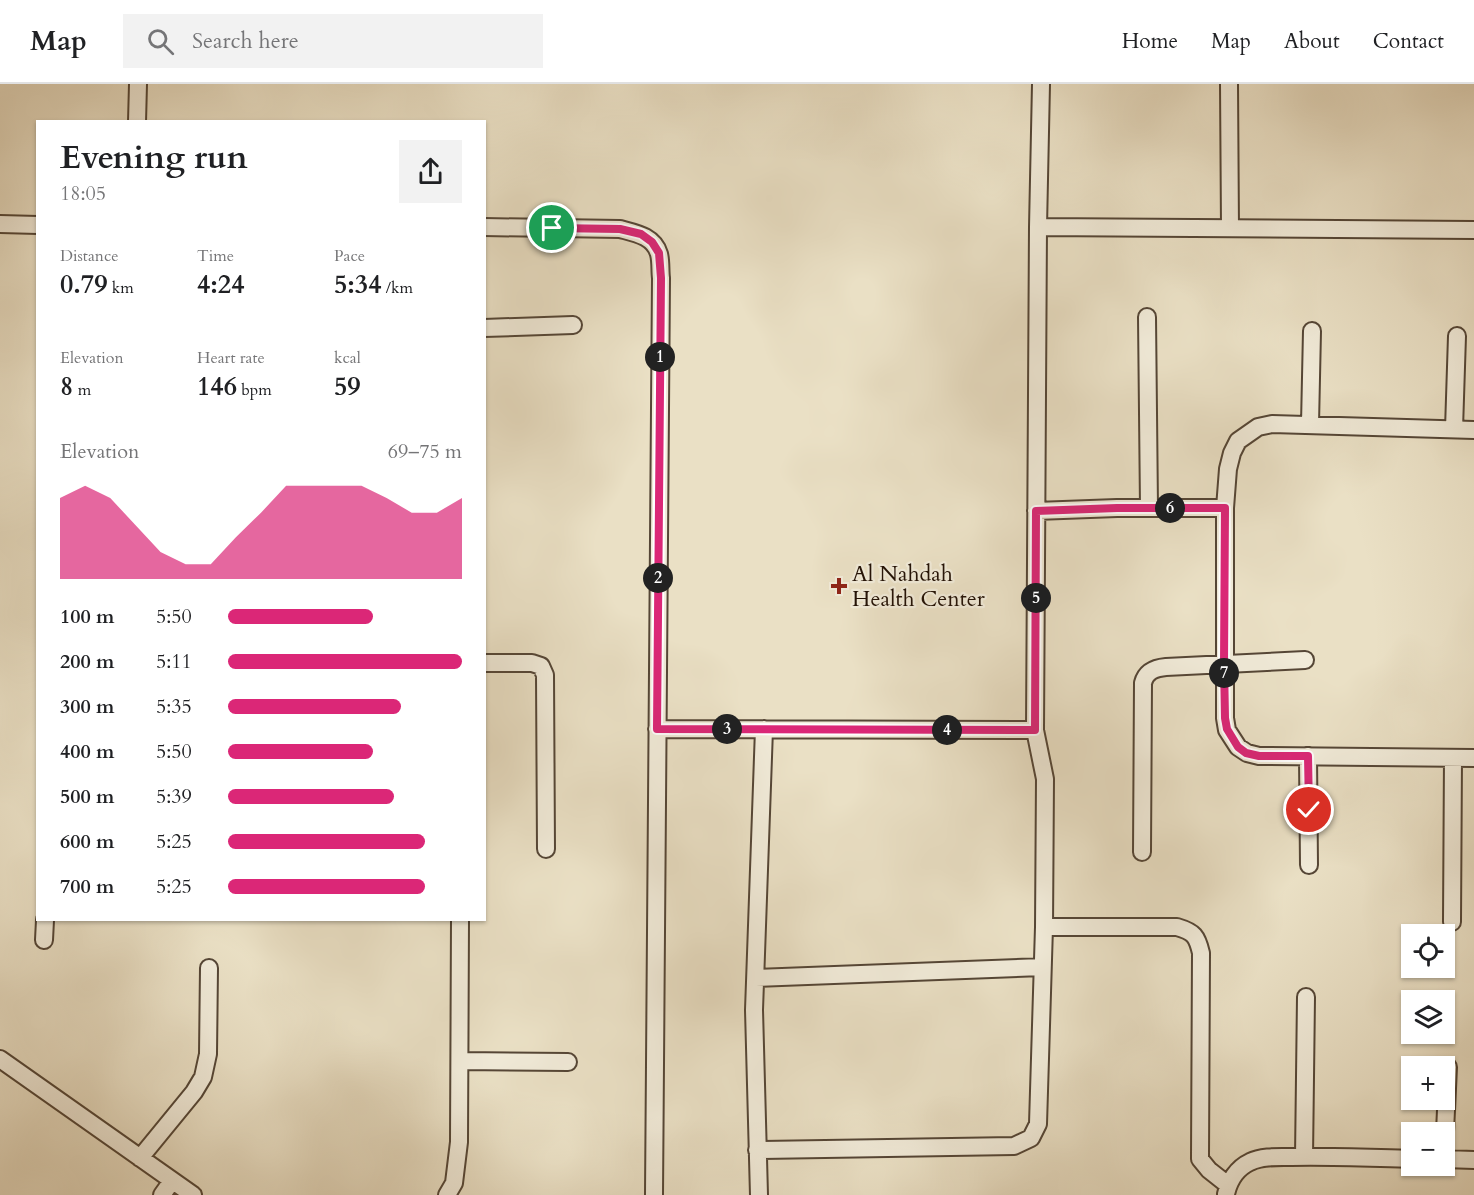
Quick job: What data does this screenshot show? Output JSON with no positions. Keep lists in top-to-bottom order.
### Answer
{
  "places": {
    "health": ["Al Nahdah Health Center"]
  },
  "page": {
    "header": "Map",
    "search": "Search here",
    "nav": [
      "Home",
      "Map",
      "About",
      "Contact"
    ],
    "heading": ["Evening run", "18:05"],
    "stats": [
      ["Distance", "0.79 km"],
      ["Time", "4:24"],
      ["Pace", "5:34 /km"],
      ["Elevation", "8 m"],
      ["Heart rate", "146 bpm"],
      ["kcal", "59"]
    ],
    "pins": [
      "1",
      "6",
      "2",
      "5",
      "7",
      "3",
      "4"
    ],
    "chart": ["Elevation", "69–75 m"],
    "list": [
      {
        "name": "100 m",
        "note": "5:50"
      },
      {
        "name": "200 m",
        "note": "5:11"
      },
      {
        "name": "300 m",
        "note": "5:35"
      },
      {
        "name": "400 m",
        "note": "5:50"
      },
      {
        "name": "500 m",
        "note": "5:39"
      },
      {
        "name": "600 m",
        "note": "5:25"
      },
      {
        "name": "700 m",
        "note": "5:25"
      }
    ],
    "map_buttons": ["+", "−"]
  }
}
